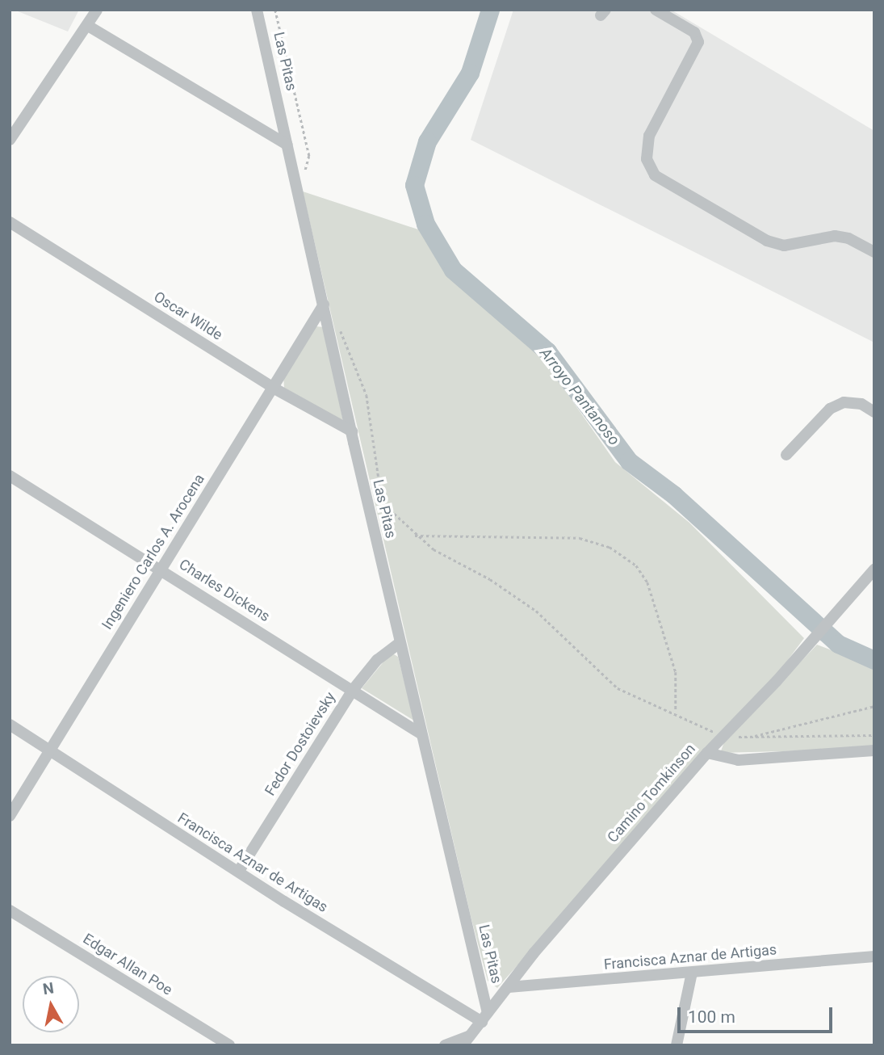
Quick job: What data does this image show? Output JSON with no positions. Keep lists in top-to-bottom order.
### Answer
{
  "streets": {
    "street": [
      "Las Pitas",
      "Oscar Wilde",
      "Ingeniero Carlos A. Arocena",
      "Charles Dickens",
      "Fedor Dostoievsky",
      "Camino Tomkinson",
      "Francisca Aznar de Artigas",
      "Edgar Allan Poe"
    ]
  },
  "crossings": [
    ["Las Pitas", "Oscar Wilde"],
    ["Las Pitas", "Ingeniero Carlos A. Arocena"],
    ["Las Pitas", "Charles Dickens"],
    ["Las Pitas", "Fedor Dostoievsky"],
    ["Las Pitas", "Camino Tomkinson"],
    ["Las Pitas", "Francisca Aznar de Artigas"],
    ["Oscar Wilde", "Ingeniero Carlos A. Arocena"],
    ["Ingeniero Carlos A. Arocena", "Charles Dickens"],
    ["Ingeniero Carlos A. Arocena", "Francisca Aznar de Artigas"],
    ["Charles Dickens", "Fedor Dostoievsky"],
    ["Fedor Dostoievsky", "Francisca Aznar de Artigas"],
    ["Camino Tomkinson", "Francisca Aznar de Artigas"]
  ],
  "water": ["Arroyo Pantanoso"],
  "scale_bar": "100 m",
  "north": "top"
}
